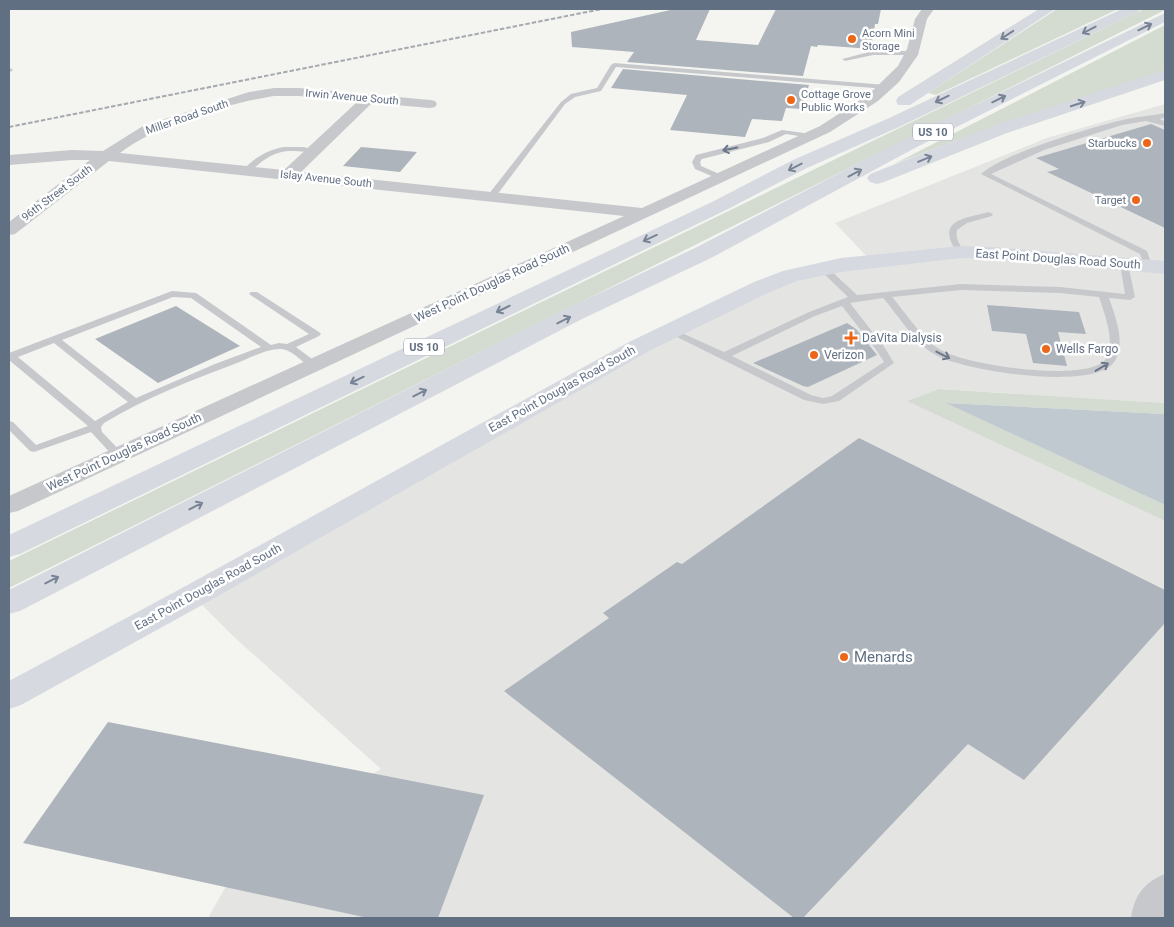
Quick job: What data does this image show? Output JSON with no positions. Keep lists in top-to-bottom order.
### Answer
{
  "streets": {
    "main road": ["US 10", "East Point Douglas Road South"],
    "street": [
      "Irwin Avenue South",
      "Miller Road South",
      "Islay Avenue South",
      "96th Street South",
      "West Point Douglas Road South"
    ]
  },
  "crossings": [
    ["Irwin Avenue South", "Miller Road South"],
    ["Miller Road South", "Islay Avenue South"],
    ["Miller Road South", "96th Street South"],
    ["Islay Avenue South", "96th Street South"],
    ["Islay Avenue South", "West Point Douglas Road South"]
  ],
  "places": {
    "other": [
      "Acorn Mini Storage",
      "Cottage Grove Public Works",
      "Starbucks",
      "Target",
      "Wells Fargo",
      "Verizon",
      "Menards"
    ],
    "health": ["DaVita Dialysis"]
  }
}
